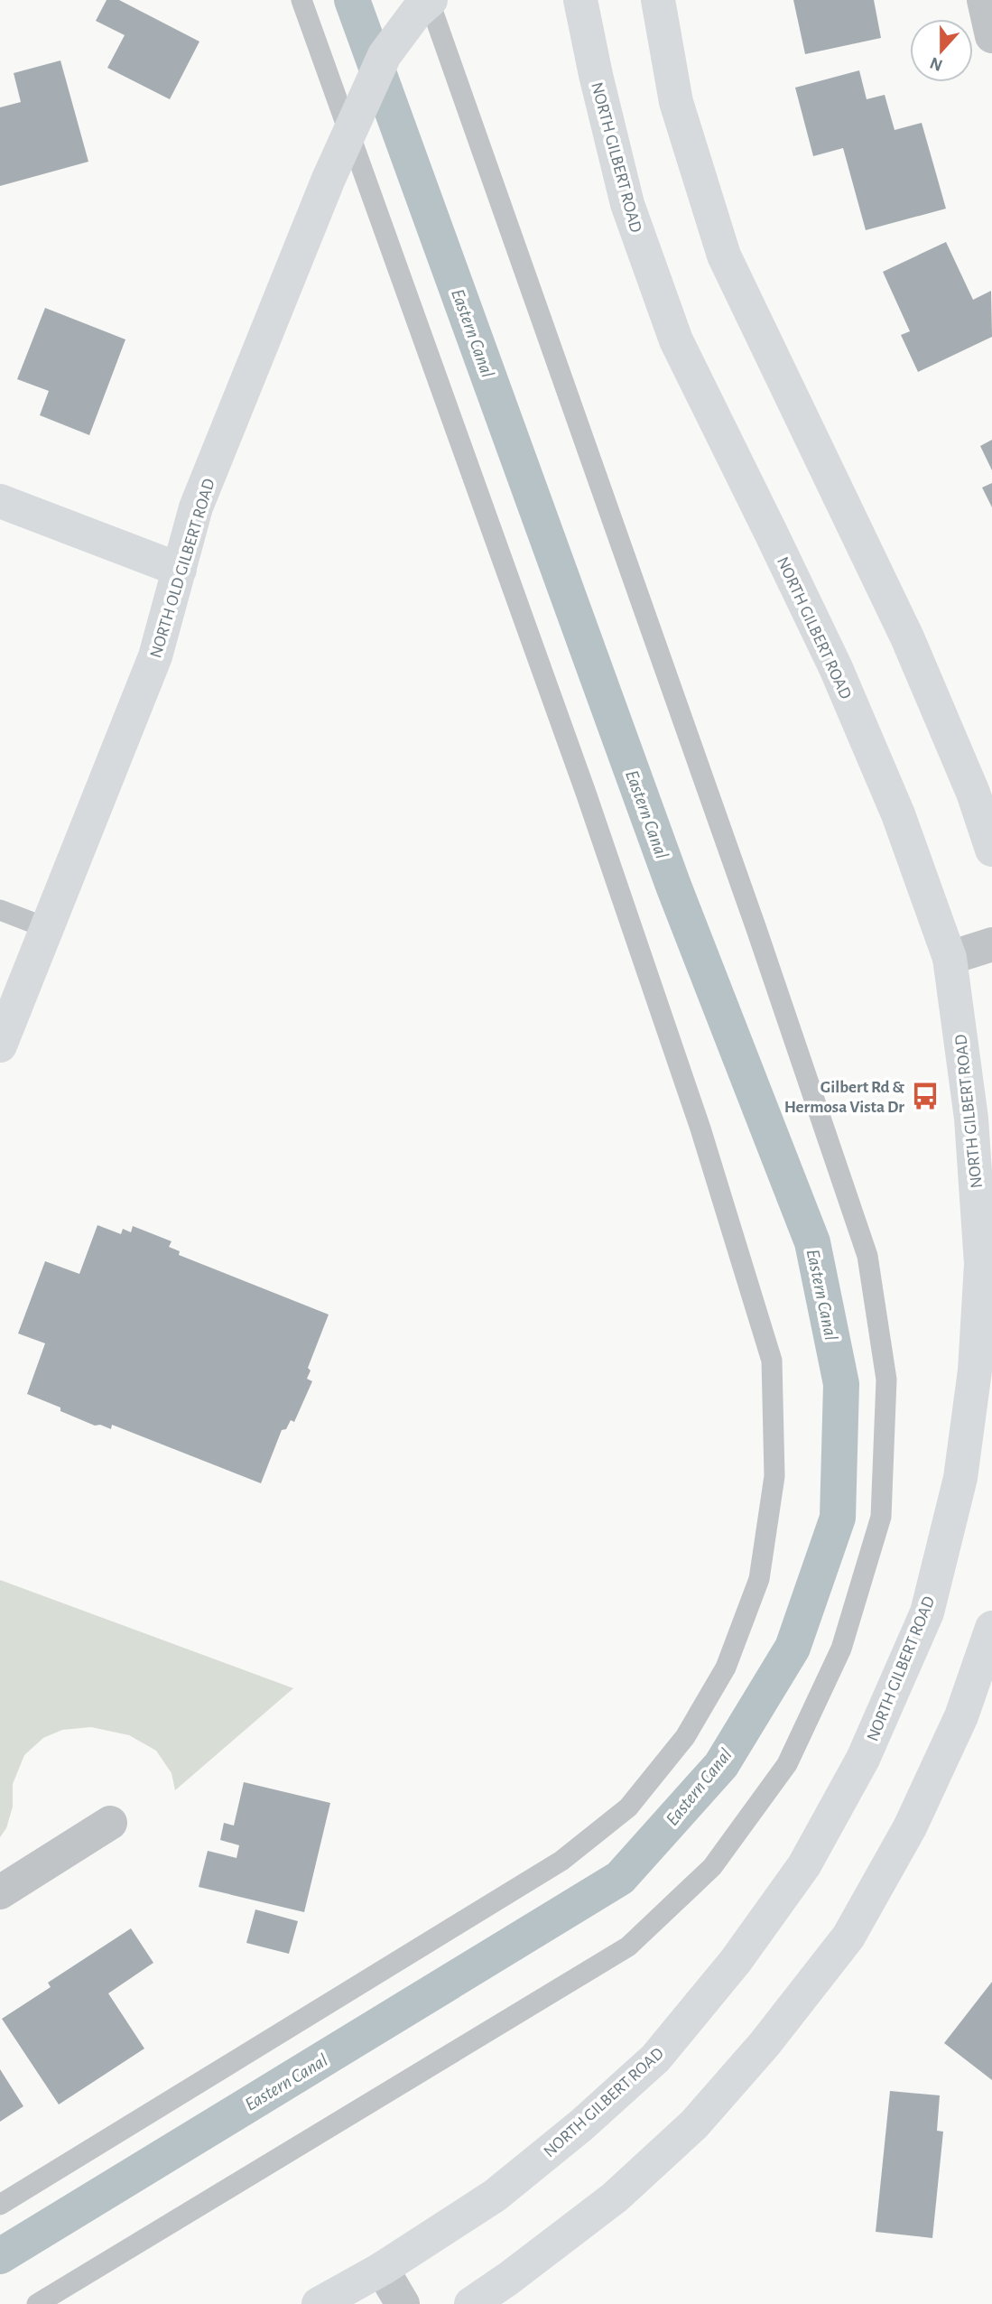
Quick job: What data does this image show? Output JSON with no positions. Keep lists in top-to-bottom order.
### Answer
{
  "streets": {
    "main road": ["NORTH GILBERT ROAD", "NORTH OLD GILBERT ROAD"]
  },
  "water": ["Eastern Canal"],
  "places": {
    "bus stop": ["Gilbert Rd & Hermosa Vista Dr"]
  },
  "north": "bottom"
}
